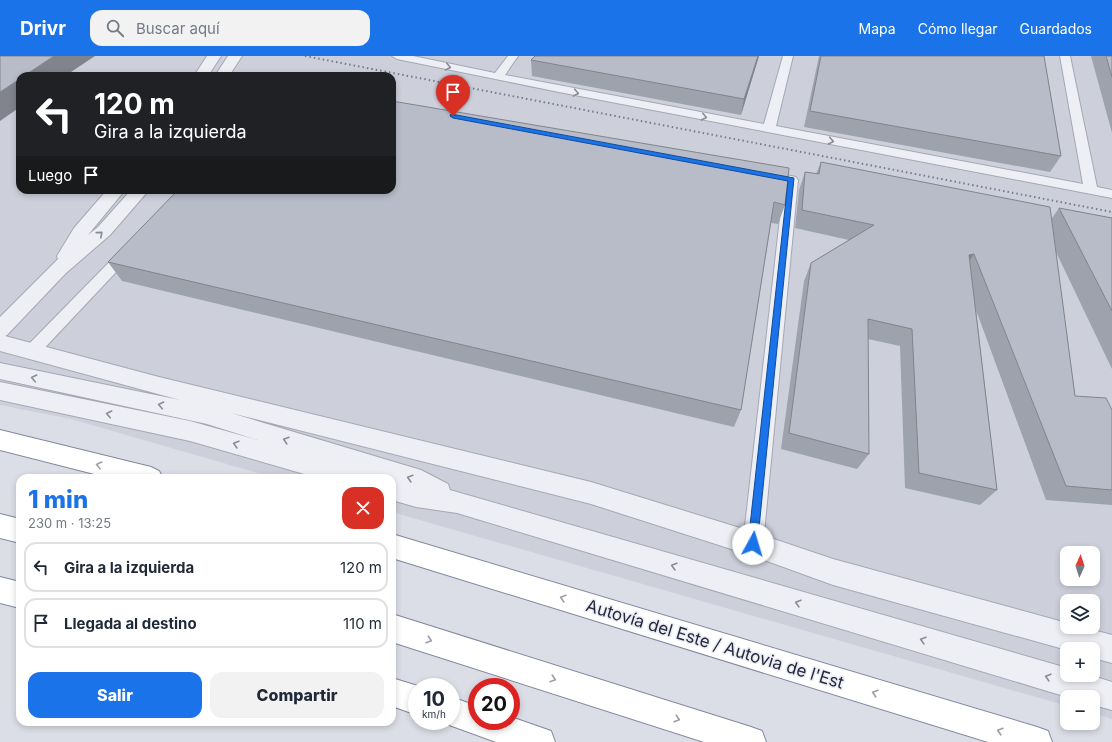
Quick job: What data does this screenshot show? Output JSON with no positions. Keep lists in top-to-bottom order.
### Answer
{
  "streets": {
    "highway": ["Autovía del Este / Autovia de l'Est"]
  },
  "north": "top",
  "page": {
    "header": "Drivr",
    "search": "Buscar aquí",
    "nav": ["Mapa", "Cómo llegar", "Guardados"],
    "turn": ["120 m", "Gira a la izquierda"],
    "then": "Luego",
    "heading": ["1 min", "230 m · 13:25"],
    "list": [
      {
        "name": "Gira a la izquierda",
        "value": "120 m"
      },
      {
        "name": "Llegada al destino",
        "value": "110 m"
      }
    ],
    "map_buttons": ["+", "−"],
    "buttons": ["Salir", "Compartir"],
    "speed": "10 km/h",
    "limit": "20"
  }
}
